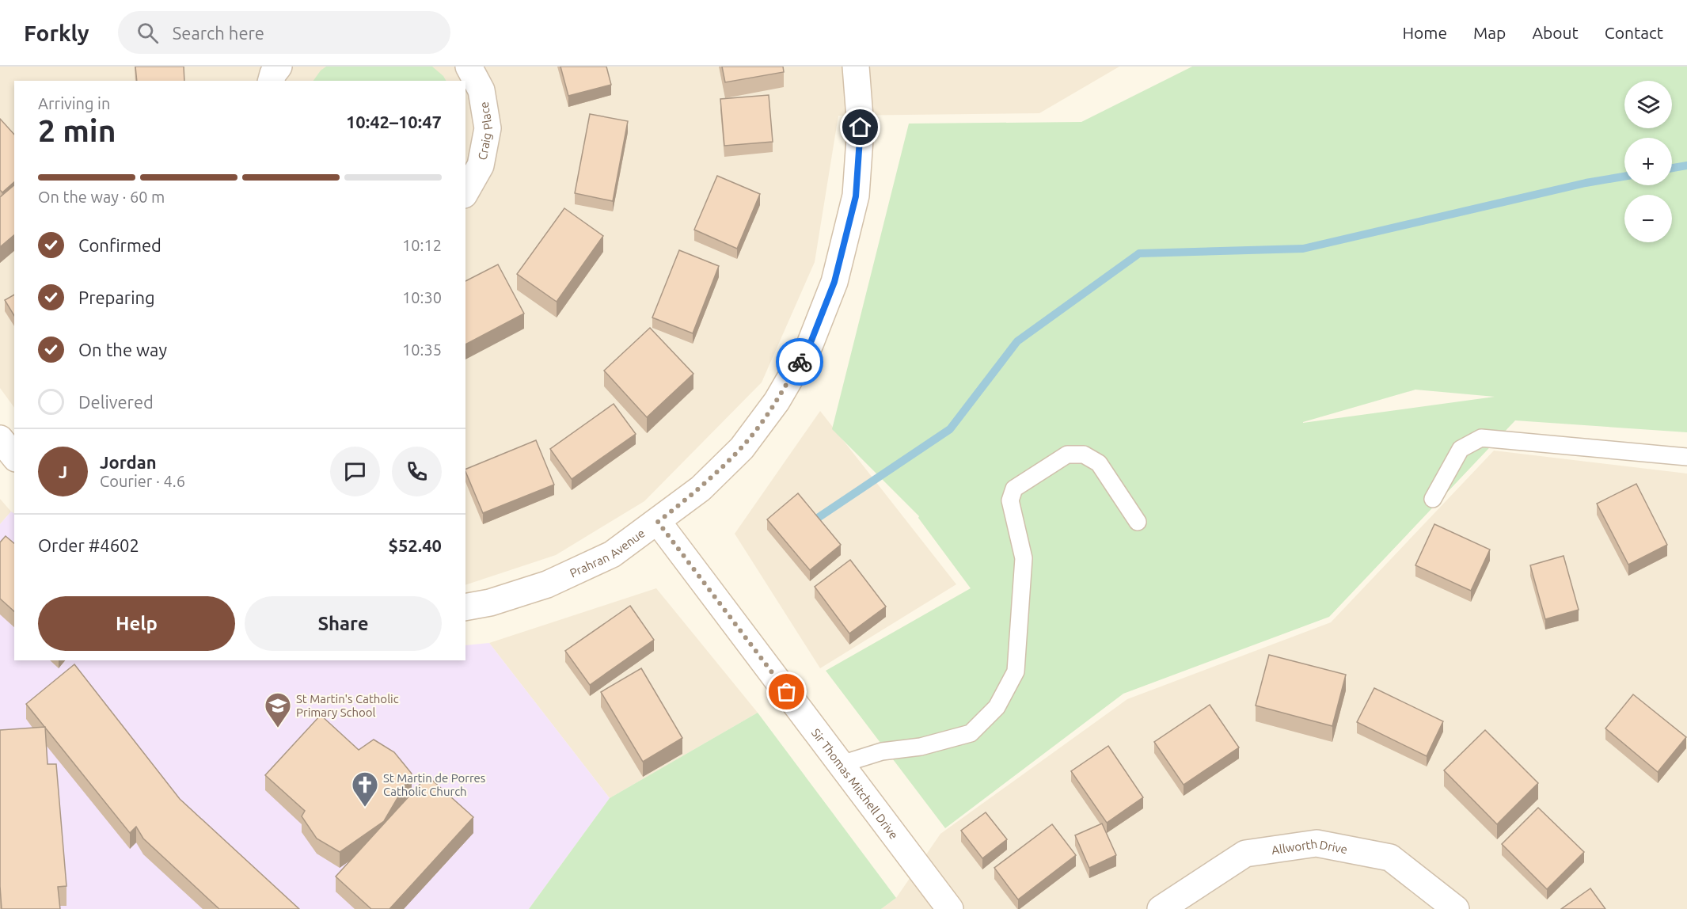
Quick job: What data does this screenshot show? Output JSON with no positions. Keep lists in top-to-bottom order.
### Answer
{
  "streets": {
    "street": [
      "Craig Place",
      "Prahran Avenue",
      "Sir Thomas Mitchell Drive",
      "Allworth Drive"
    ]
  },
  "crossings": [
    ["Prahran Avenue", "Sir Thomas Mitchell Drive"]
  ],
  "places": {
    "school or university": ["St Martin's Catholic Primary School"],
    "church": ["St Martin de Porres Catholic Church"]
  },
  "page": {
    "header": "Forkly",
    "search": "Search here",
    "nav": [
      "Home",
      "Map",
      "About",
      "Contact"
    ],
    "map_buttons": ["+", "−"],
    "heading": ["2 min", "Arriving in", "10:42–10:47"],
    "panel": [
      "Jordan",
      "Courier · 4.6",
      "Order #4602",
      "$52.40"
    ],
    "bar": "On the way · 60 m",
    "list": [
      ["Confirmed", "10:12"],
      ["Preparing", "10:30"],
      ["On the way", "10:35"],
      "Delivered"
    ],
    "round": "J",
    "buttons": ["Help", "Share"]
  }
}
